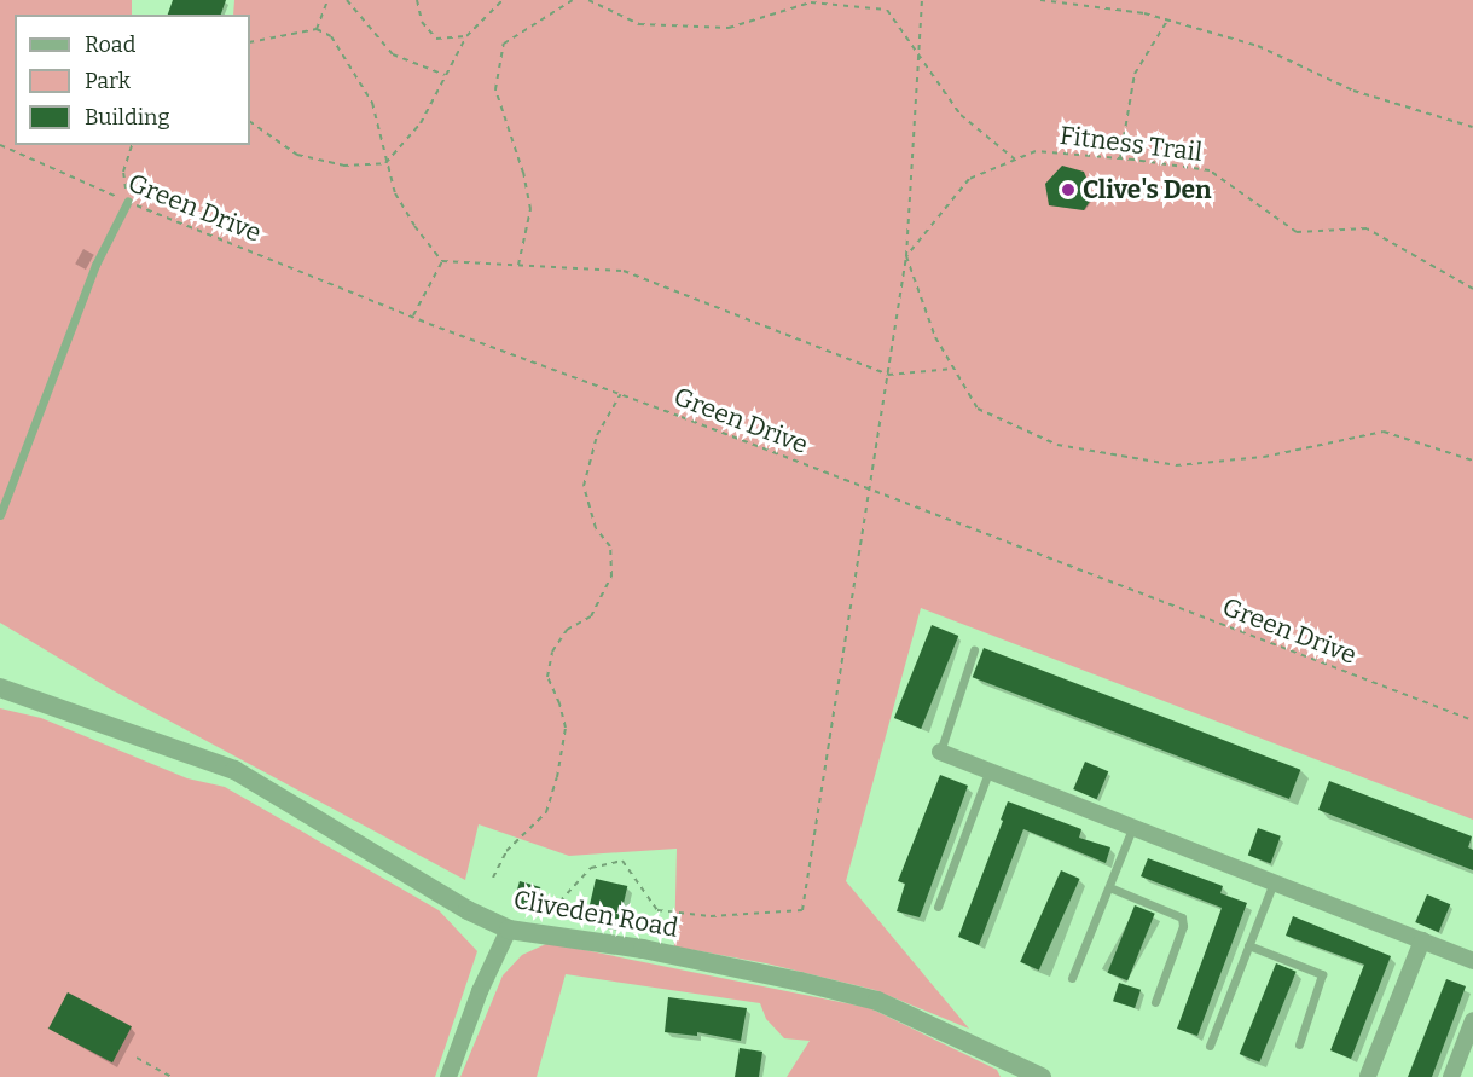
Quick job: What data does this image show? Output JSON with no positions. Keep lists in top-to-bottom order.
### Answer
{
  "streets": {
    "street": ["Cliveden Road"],
    "path": ["Fitness Trail", "Green Drive"]
  },
  "places": ["Clive's Den"],
  "legend": ["Road", "Park", "Building"]
}
